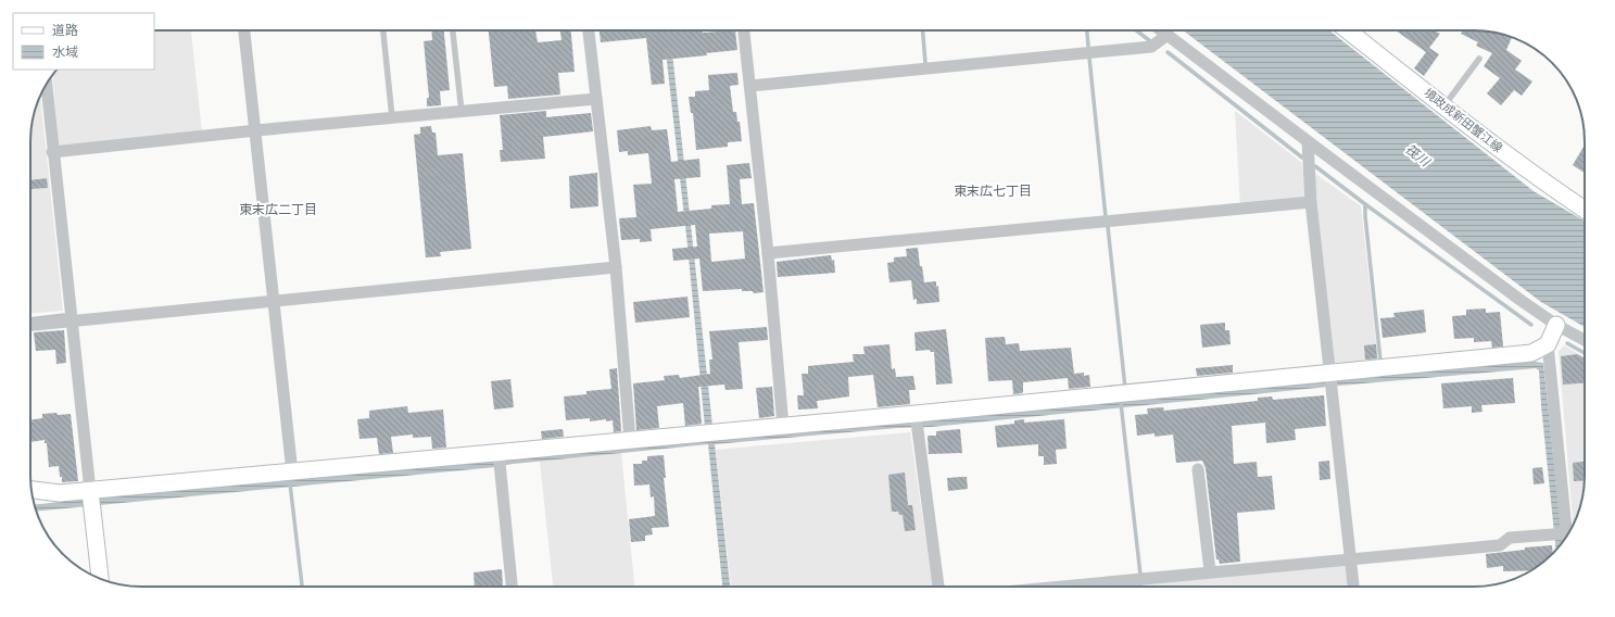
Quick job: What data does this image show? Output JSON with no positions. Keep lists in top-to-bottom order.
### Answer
{
  "streets": {
    "street": ["境政成新田蟹江線"]
  },
  "districts": ["東末広七丁目", "東末広二丁目"],
  "water": ["筏川"],
  "legend": ["道路", "水域"]
}
